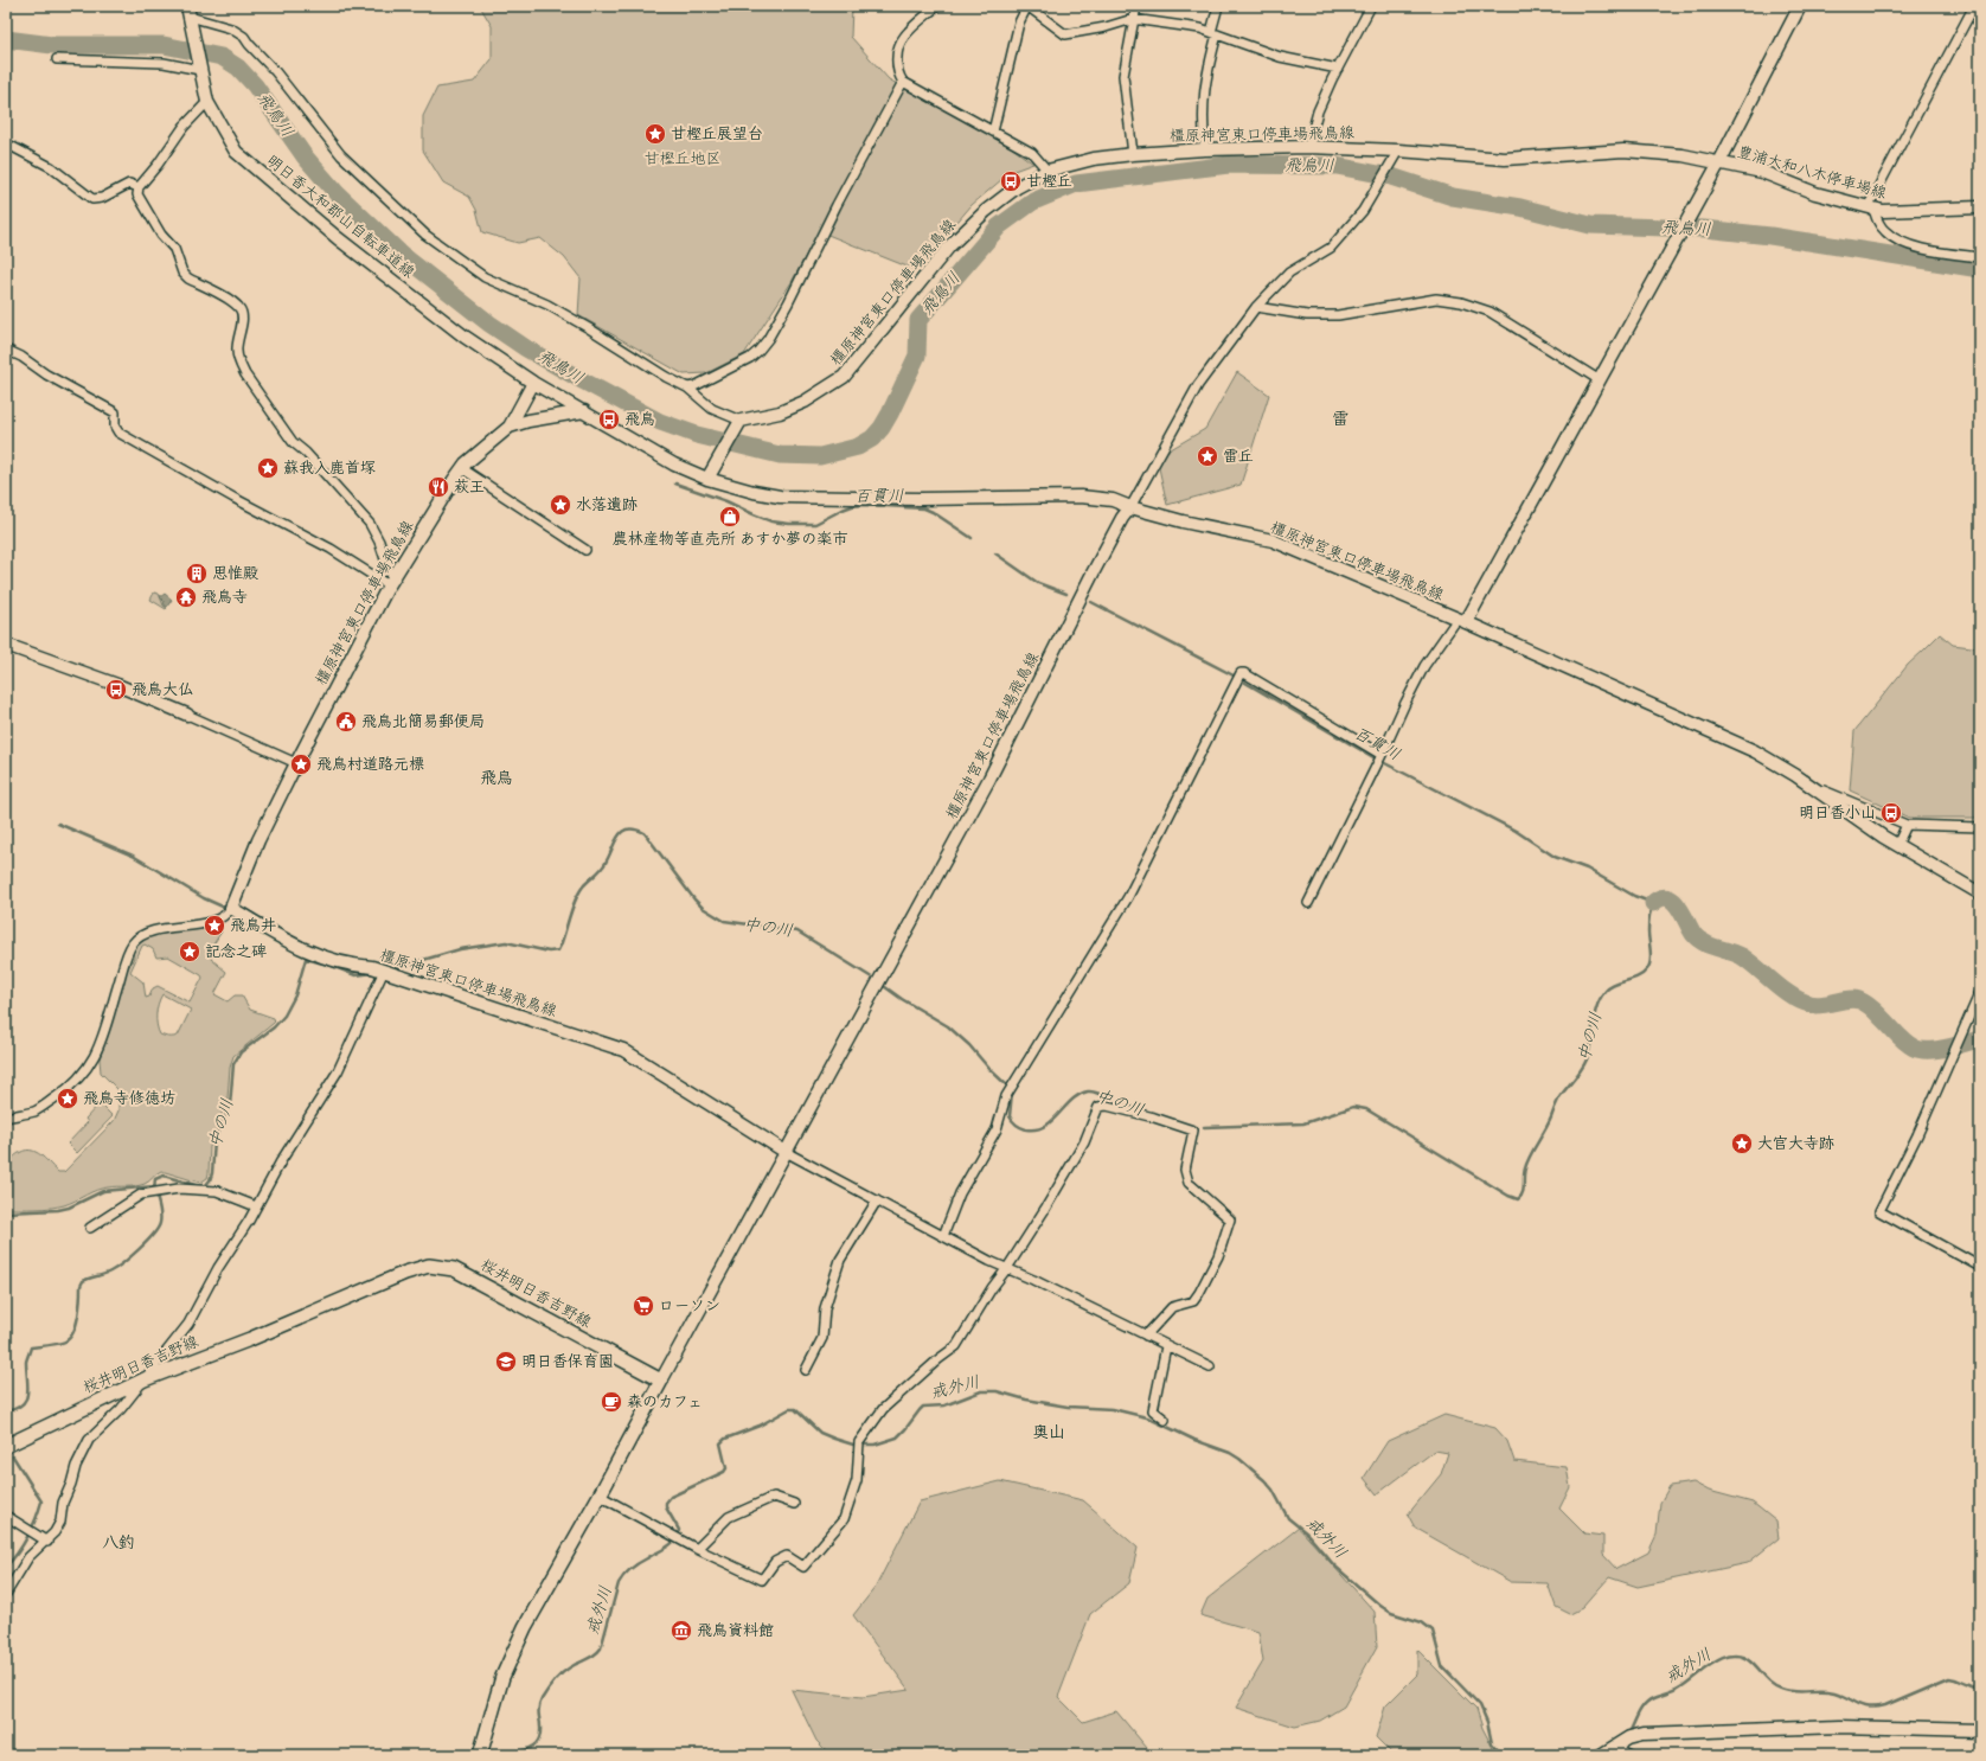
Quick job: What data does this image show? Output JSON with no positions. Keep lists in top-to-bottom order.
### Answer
{
  "streets": {
    "main road": [
      "橿原神宮東口停車場飛鳥線",
      "豊浦大和八木停車場線",
      "明日香大和郡山自転車道線",
      "桜井明日香吉野線"
    ]
  },
  "crossings": [
    ["橿原神宮東口停車場飛鳥線", "豊浦大和八木停車場線"],
    ["橿原神宮東口停車場飛鳥線", "明日香大和郡山自転車道線"],
    ["橿原神宮東口停車場飛鳥線", "桜井明日香吉野線"]
  ],
  "districts": [
    "雷",
    "飛鳥",
    "奥山",
    "八釣"
  ],
  "water": [
    "飛鳥川",
    "百貫川",
    "中の川",
    "戒外川"
  ],
  "parks": ["甘樫丘地区"],
  "places": {
    "place": [
      "甘樫丘展望台",
      "雷丘",
      "蘇我入鹿首塚",
      "水落遺跡",
      "飛鳥村道路元標",
      "飛鳥井",
      "記念之碑",
      "飛鳥寺修徳坊",
      "大官大寺跡"
    ],
    "bus stop": [
      "甘樫丘",
      "飛鳥",
      "飛鳥大仏",
      "明日香小山"
    ],
    "restaurant": ["萩王"],
    "shop": ["農林産物等直売所 あすか夢の楽市"],
    "building": ["思惟殿"],
    "temple": ["飛鳥寺"],
    "public building": ["飛鳥北簡易郵便局"],
    "supermarket": ["ローソン"],
    "school or university": ["明日香保育園"],
    "cafe": ["森のカフェ"],
    "museum": ["飛鳥資料館"]
  }
}
